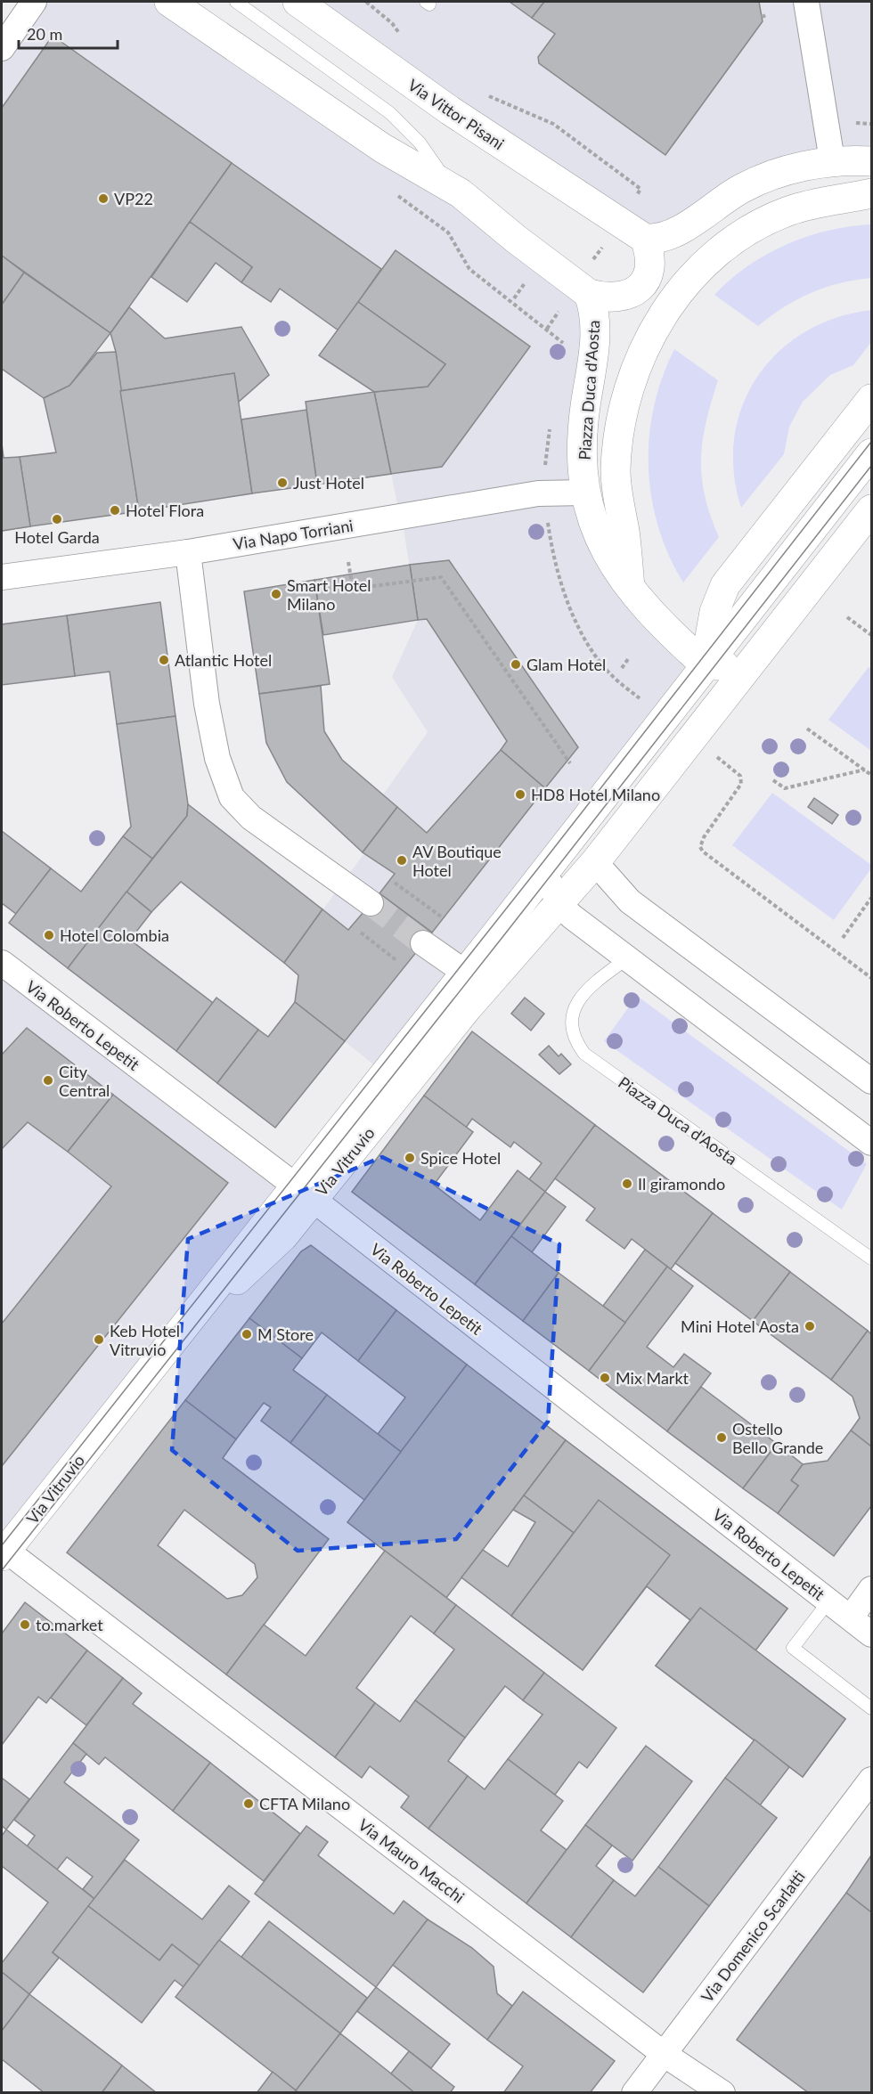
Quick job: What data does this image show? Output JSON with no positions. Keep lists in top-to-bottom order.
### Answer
{
  "streets": {
    "street": [
      "Via Vittor Pisani",
      "Piazza Duca d'Aosta",
      "Via Napo Torriani",
      "Via Roberto Lepetit",
      "Via Vitruvio",
      "Via Mauro Macchi",
      "Via Domenico Scarlatti"
    ]
  },
  "crossings": [
    ["Piazza Duca d'Aosta", "Via Napo Torriani"],
    ["Via Roberto Lepetit", "Via Vitruvio"],
    ["Via Vitruvio", "Via Mauro Macchi"],
    ["Via Mauro Macchi", "Via Domenico Scarlatti"]
  ],
  "places": [
    "VP22",
    "Just Hotel",
    "Hotel Flora",
    "Hotel Garda",
    "Smart Hotel Milano",
    "Atlantic Hotel",
    "Glam Hotel",
    "HD8 Hotel Milano",
    "AV Boutique Hotel",
    "Hotel Colombia",
    "City Central",
    "Spice Hotel",
    "Il giramondo",
    "Mini Hotel Aosta",
    "M Store",
    "Keb Hotel Vitruvio",
    "Mix Markt",
    "Ostello Bello Grande",
    "to.market",
    "CFTA Milano"
  ],
  "scale_bar": "20 m"
}
